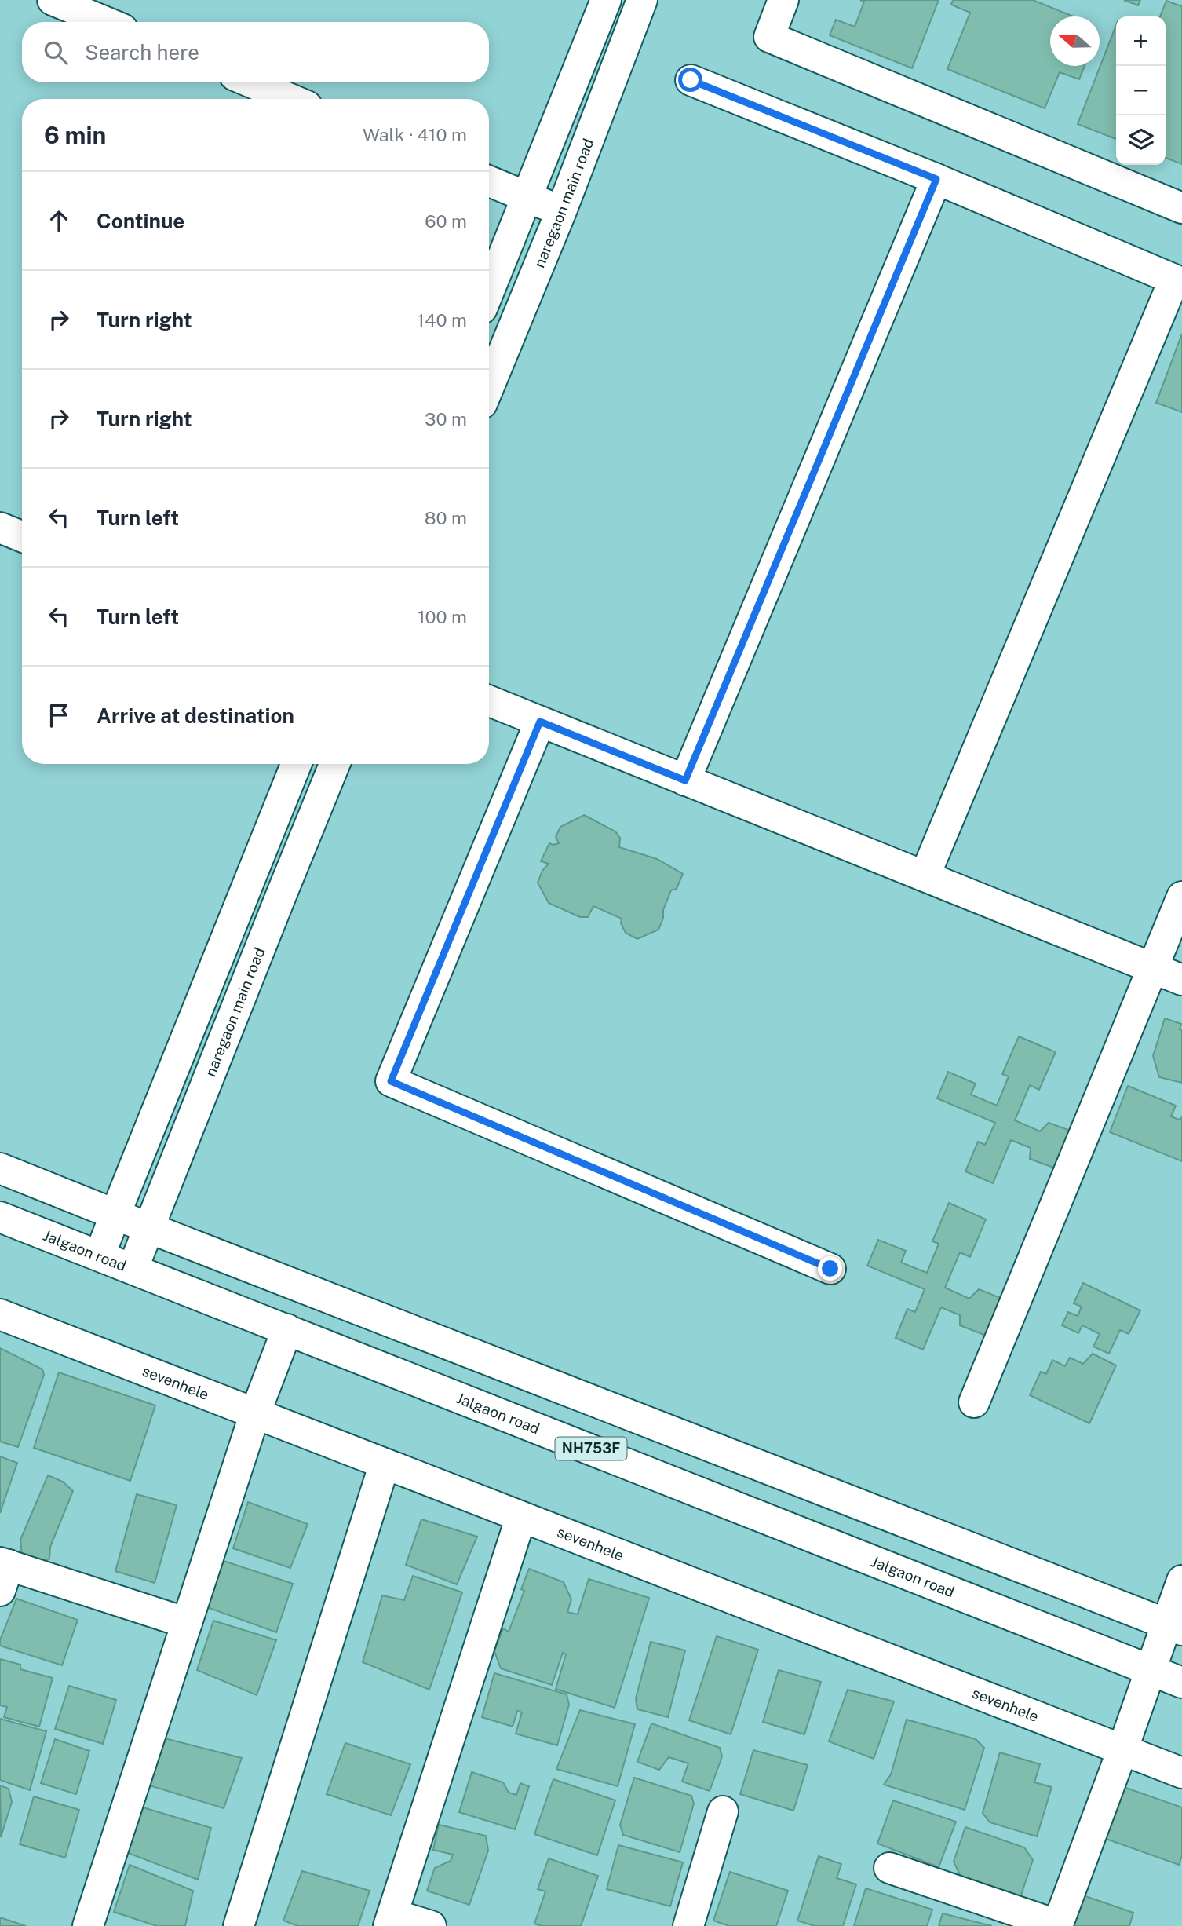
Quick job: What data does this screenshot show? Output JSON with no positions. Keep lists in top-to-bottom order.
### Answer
{
  "streets": {
    "main road": [
      "naregaon main road",
      "Jalgaon road",
      "sevenhele",
      "NH753F"
    ]
  },
  "crossings": [
    ["naregaon main road", "Jalgaon road"],
    ["naregaon main road", "NH753F"]
  ],
  "north": "left",
  "page": {
    "map_buttons": ["+", "−"],
    "search": "Search here",
    "heading": ["6 min", "Walk · 410 m"],
    "list": [
      ["Continue", "60 m"],
      ["Turn right", "140 m"],
      ["Turn right", "30 m"],
      ["Turn left", "80 m"],
      ["Turn left", "100 m"],
      "Arrive at destination"
    ]
  }
}
